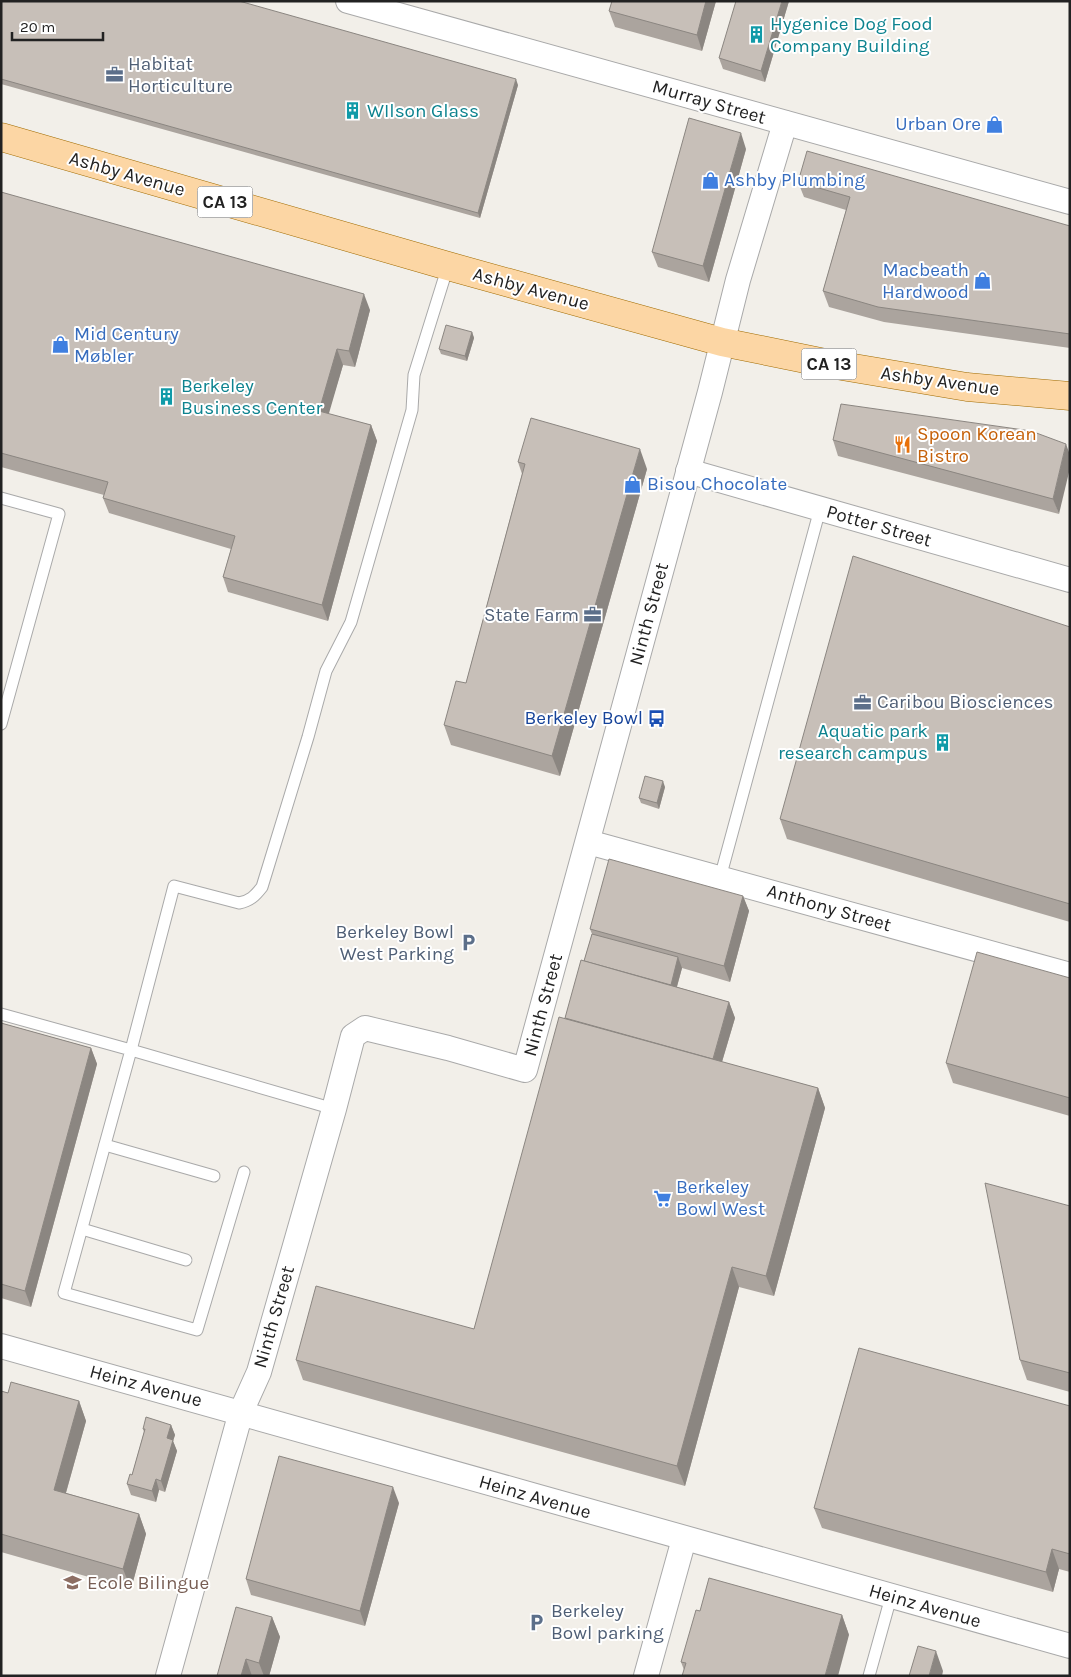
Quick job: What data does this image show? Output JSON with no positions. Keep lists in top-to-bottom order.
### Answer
{
  "streets": {
    "main road": ["Ashby Avenue", "CA 13"],
    "street": [
      "Murray Street",
      "Potter Street",
      "Ninth Street",
      "Anthony Street",
      "Heinz Avenue"
    ]
  },
  "crossings": [
    ["Murray Street", "Ninth Street"],
    ["Ashby Avenue", "Ninth Street"],
    ["Potter Street", "Ninth Street"],
    ["Ninth Street", "Anthony Street"],
    ["Ninth Street", "Heinz Avenue"]
  ],
  "places": {
    "building": [
      "Hygenice Dog Food Company Building",
      "WIlson Glass",
      "Berkeley Business Center",
      "Aquatic park research campus"
    ],
    "office": ["Habitat Horticulture", "State Farm", "Caribou Biosciences"],
    "shop": [
      "Urban Ore",
      "Ashby Plumbing",
      "Macbeath Hardwood",
      "Mid Century Møbler",
      "Bisou Chocolate"
    ],
    "restaurant": ["Spoon Korean Bistro"],
    "bus stop": ["Berkeley Bowl"],
    "parking": ["Berkeley Bowl West Parking", "Berkeley Bowl parking"],
    "supermarket": ["Berkeley Bowl West"],
    "school or university": ["Ecole Bilingue"]
  },
  "scale_bar": "20 m"
}
